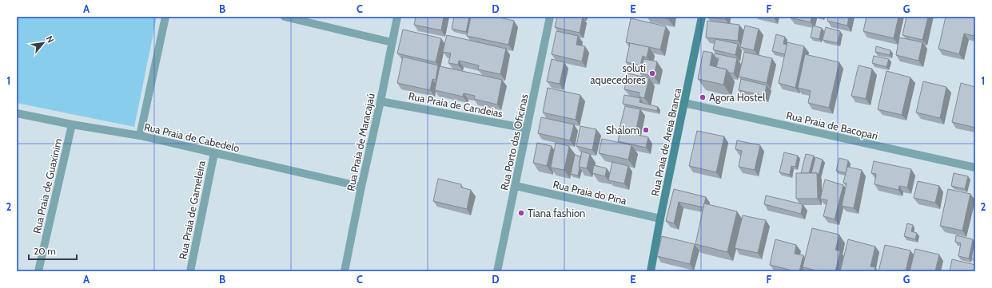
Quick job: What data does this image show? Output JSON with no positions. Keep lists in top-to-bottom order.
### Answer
{
  "streets": {
    "street": [
      "Rua Praia de Candeias",
      "Rua Praia de Bacopari",
      "Rua Praia de Cabedelo",
      "Rua Praia de Maracajaú",
      "Rua Porto das Oficinas",
      "Rua Praia de Areia Branca",
      "Rua Praia de Guaxinim",
      "Rua Praia do Pina",
      "Rua Praia de Gameleira"
    ]
  },
  "crossings": [
    ["Rua Praia de Candeias", "Rua Praia de Maracajaú"],
    ["Rua Praia de Candeias", "Rua Porto das Oficinas"],
    ["Rua Praia de Bacopari", "Rua Praia de Areia Branca"],
    ["Rua Praia de Cabedelo", "Rua Praia de Maracajaú"],
    ["Rua Praia de Cabedelo", "Rua Praia de Guaxinim"],
    ["Rua Praia de Cabedelo", "Rua Praia de Gameleira"],
    ["Rua Porto das Oficinas", "Rua Praia do Pina"],
    ["Rua Praia de Areia Branca", "Rua Praia do Pina"]
  ],
  "places": [
    "soluti aquecedores",
    "Agora Hostel",
    "Shalom",
    "Tiana fashion"
  ],
  "scale_bar": "20 m",
  "north": "top right",
  "grid": {
    "columns": [
      "A",
      "B",
      "C",
      "D",
      "E",
      "F",
      "G"
    ],
    "rows": ["1", "2"]
  }
}
